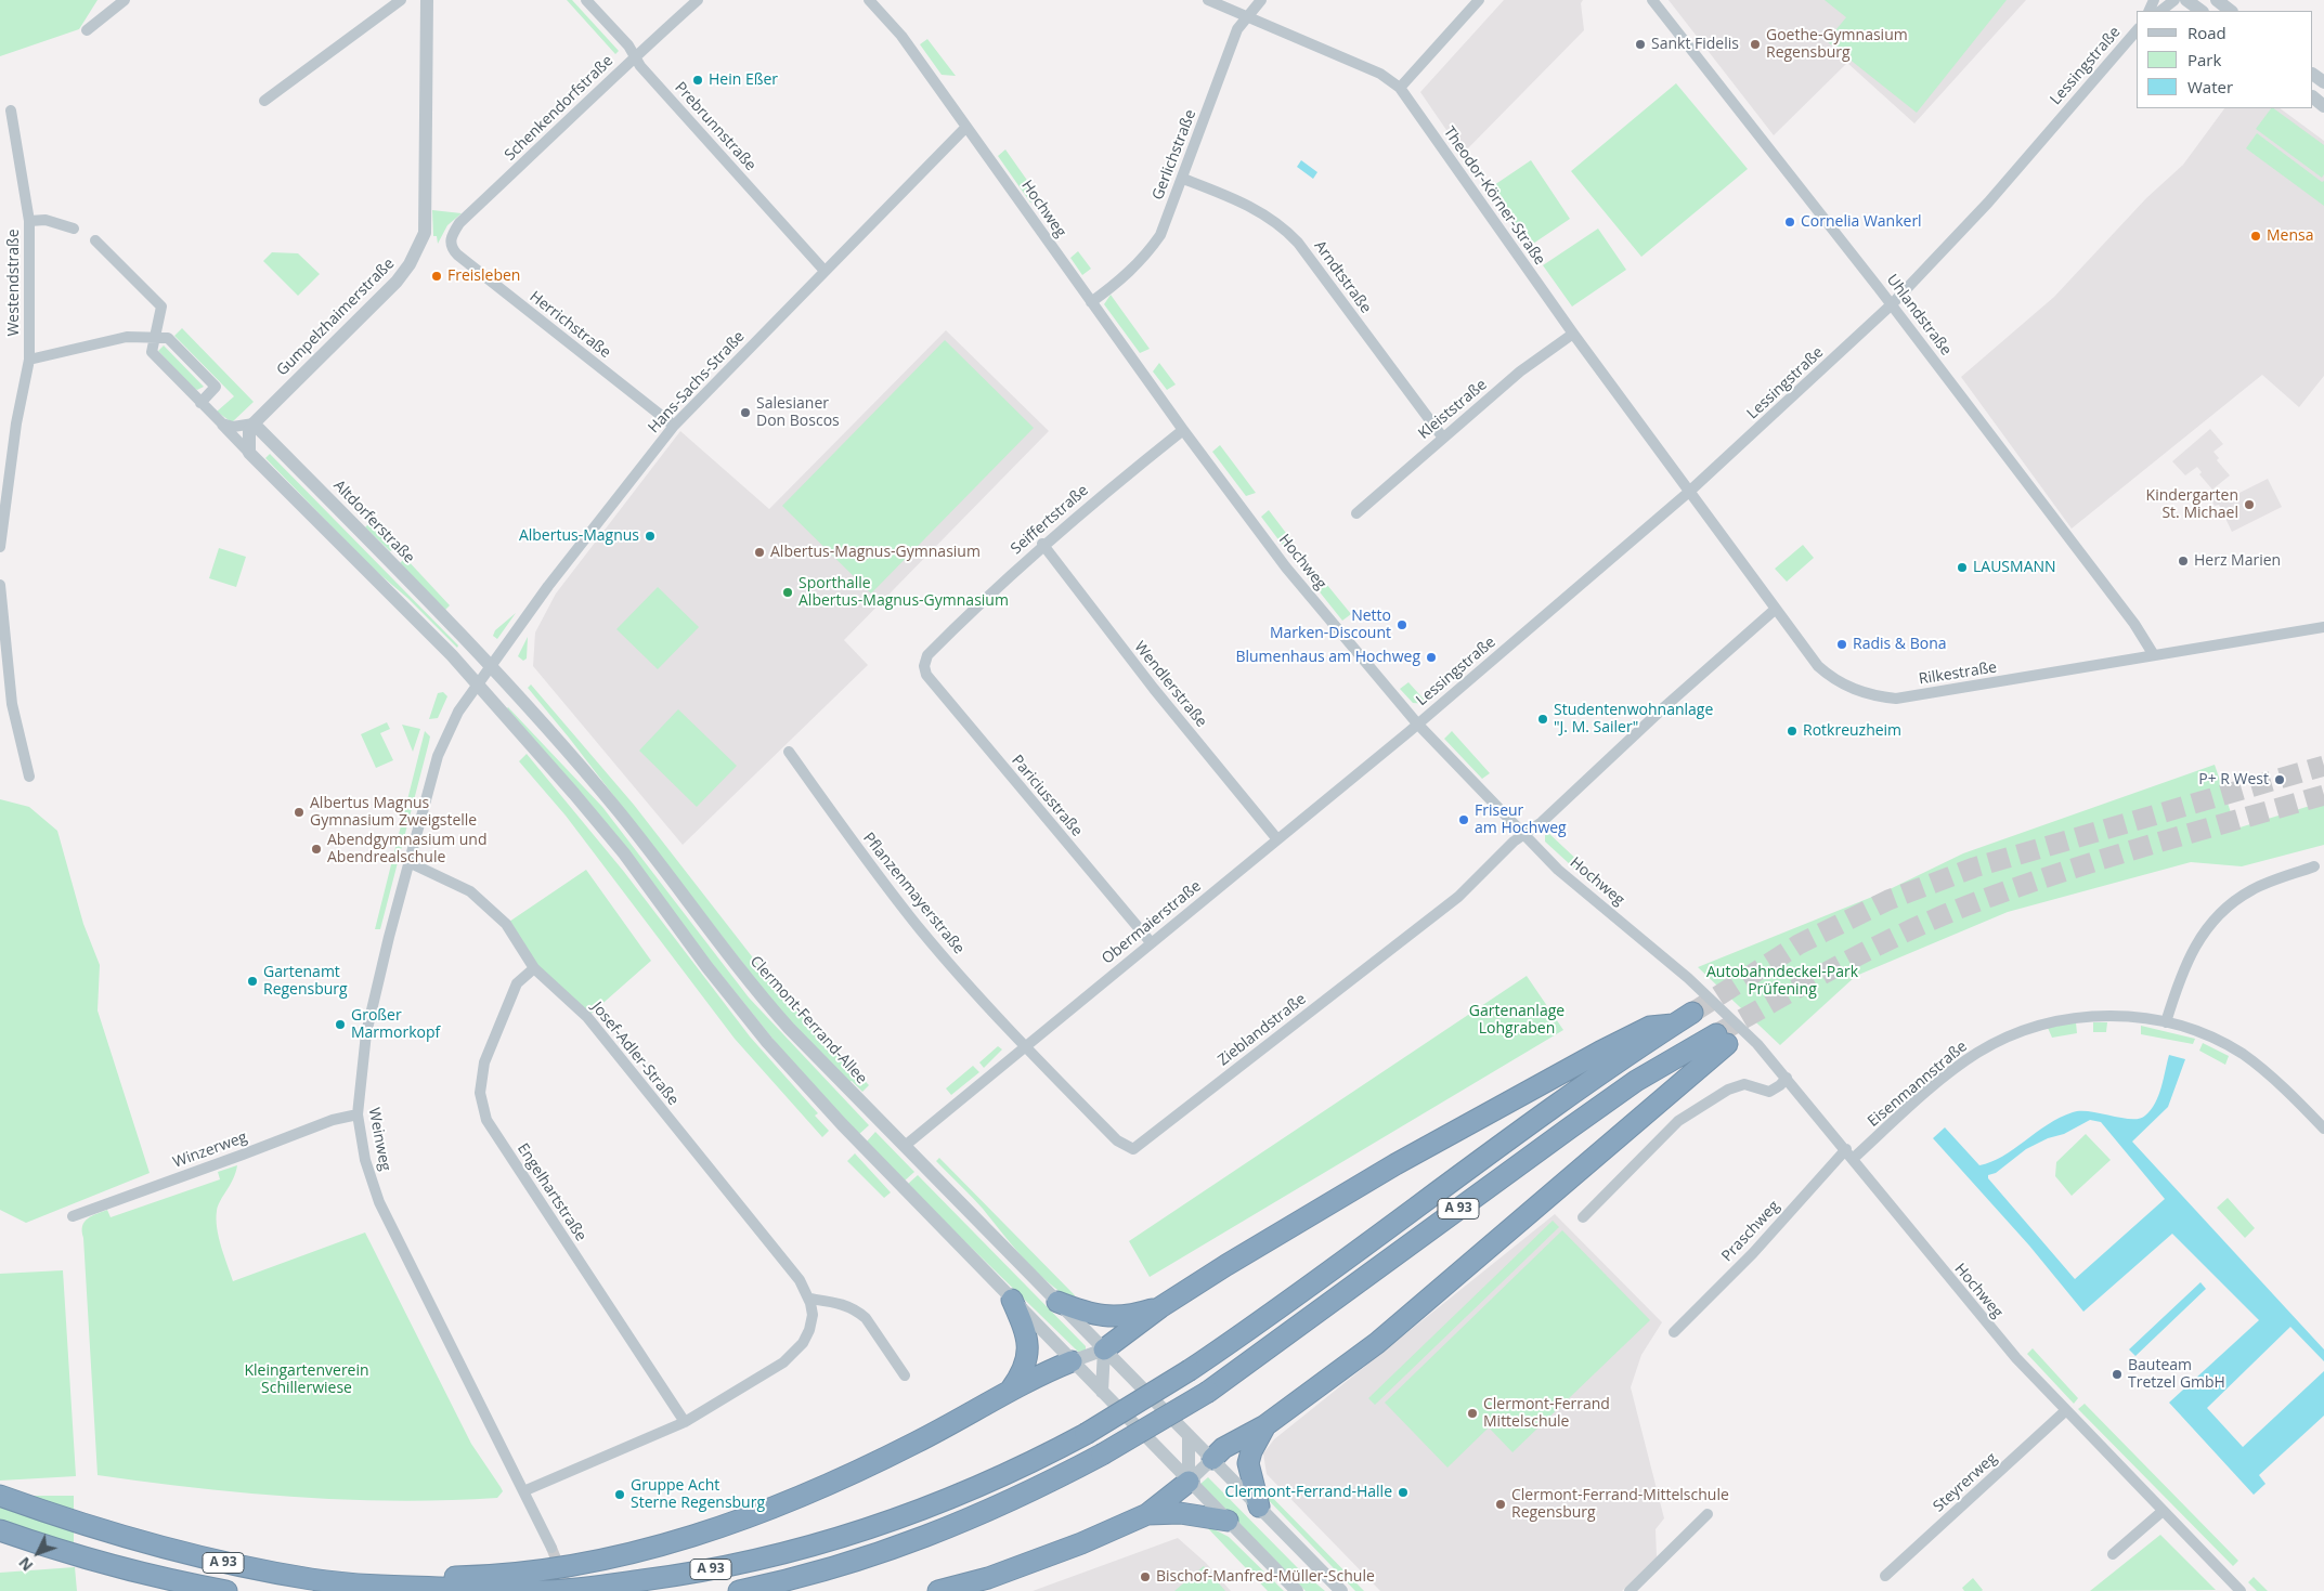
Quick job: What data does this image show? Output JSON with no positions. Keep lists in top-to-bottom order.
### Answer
{
  "streets": {
    "highway": ["A 93"],
    "street": [
      "Lessingstraße",
      "Schenkendorfstraße",
      "Prebrunnstraße",
      "Gerlichstraße",
      "Theodor-Körner-Straße",
      "Hochweg",
      "Arndtstraße",
      "Westendstraße",
      "Uhlandstraße",
      "Gumpelzhaimerstraße",
      "Herrichstraße",
      "Hans-Sachs-Straße",
      "Kleiststraße",
      "Seiffertstraße",
      "Altdorferstraße",
      "Rilkestraße",
      "Wendlerstraße",
      "Pariciusstraße",
      "Pflanzenmayerstraße",
      "Obermaierstraße",
      "Clermont-Ferrand-Allee",
      "Zieblandstraße",
      "Josef-Adler-Straße",
      "Eisenmannstraße",
      "Weinweg",
      "Winzerweg",
      "Engelhartstraße",
      "Praschweg",
      "Steyrerweg"
    ]
  },
  "crossings": [
    ["Lessingstraße", "Theodor-Körner-Straße"],
    ["Lessingstraße", "Hochweg"],
    ["Lessingstraße", "Uhlandstraße"],
    ["Lessingstraße", "Rilkestraße"],
    ["Lessingstraße", "Obermaierstraße"],
    ["Schenkendorfstraße", "Prebrunnstraße"],
    ["Schenkendorfstraße", "Herrichstraße"],
    ["Prebrunnstraße", "Hans-Sachs-Straße"],
    ["Gerlichstraße", "Theodor-Körner-Straße"],
    ["Gerlichstraße", "Hochweg"],
    ["Gerlichstraße", "Arndtstraße"],
    ["Theodor-Körner-Straße", "Kleiststraße"],
    ["Theodor-Körner-Straße", "Rilkestraße"],
    ["Hochweg", "Hans-Sachs-Straße"],
    ["Hochweg", "Seiffertstraße"],
    ["Hochweg", "Obermaierstraße"],
    ["Hochweg", "Zieblandstraße"],
    ["Hochweg", "Eisenmannstraße"],
    ["Hochweg", "Praschweg"],
    ["Hochweg", "Steyrerweg"],
    ["Arndtstraße", "Kleiststraße"],
    ["Uhlandstraße", "Rilkestraße"],
    ["Gumpelzhaimerstraße", "Altdorferstraße"],
    ["Herrichstraße", "Hans-Sachs-Straße"],
    ["Hans-Sachs-Straße", "Altdorferstraße"],
    ["Hans-Sachs-Straße", "Clermont-Ferrand-Allee"],
    ["Hans-Sachs-Straße", "Weinweg"],
    ["Seiffertstraße", "Wendlerstraße"],
    ["Seiffertstraße", "Pariciusstraße"],
    ["Altdorferstraße", "Clermont-Ferrand-Allee"],
    ["Wendlerstraße", "Obermaierstraße"],
    ["Pariciusstraße", "Obermaierstraße"],
    ["Pflanzenmayerstraße", "Obermaierstraße"],
    ["Pflanzenmayerstraße", "Zieblandstraße"],
    ["Obermaierstraße", "Clermont-Ferrand-Allee"],
    ["Obermaierstraße", "Zieblandstraße"],
    ["Josef-Adler-Straße", "Weinweg"],
    ["Josef-Adler-Straße", "Engelhartstraße"],
    ["Weinweg", "Winzerweg"]
  ],
  "parks": ["Autobahndeckel-Park Prüfening", "Gartenanlage Lohgraben", "Kleingartenverein Schillerwiese"],
  "places": [
    "Sankt Fidelis",
    "Goethe-Gymnasium Regensburg",
    "Hein Eßer",
    "Cornelia Wankerl",
    "Mensa",
    "Freisleben",
    "Salesianer Don Boscos",
    "Kindergarten St. Michael",
    "Albertus-Magnus",
    "Albertus-Magnus-Gymnasium",
    "Herz Marien",
    "LAUSMANN",
    "Sporthalle Albertus-Magnus-Gymnasium",
    "Netto Marken-Discount",
    "Radis & Bona",
    "Blumenhaus am Hochweg",
    "Studentenwohnanlage \"J. M. Sailer\"",
    "Rotkreuzheim",
    "P+ R West",
    "Albertus Magnus Gymnasium Zweigstelle",
    "Friseur am Hochweg",
    "Abendgymnasium und Abendrealschule",
    "Gartenamt Regensburg",
    "Großer Marmorkopf",
    "Bauteam Tretzel GmbH",
    "Clermont-Ferrand Mittelschule",
    "Clermont-Ferrand-Halle",
    "Gruppe Acht Sterne Regensburg",
    "Clermont-Ferrand-Mittelschule Regensburg",
    "Bischof-Manfred-Müller-Schule"
  ],
  "legend": ["Road", "Park", "Water"],
  "north": "bottom left"
}
